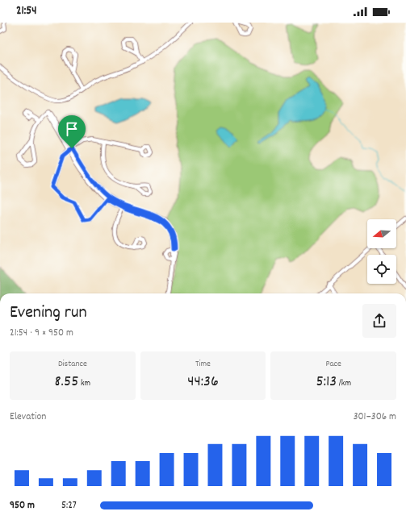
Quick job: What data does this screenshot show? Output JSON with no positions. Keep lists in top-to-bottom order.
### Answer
{
  "north": "left",
  "page": {
    "status": "21:54",
    "heading": ["Evening run", "21:54 · 9 × 950 m"],
    "stats": [
      ["Distance", "8.55 km"],
      ["Time", "44:36"],
      ["Pace", "5:13 /km"]
    ],
    "chart": ["Elevation", "301–306 m"],
    "list": [
      {
        "name": "950 m",
        "note": "5:27"
      }
    ]
  }
}
